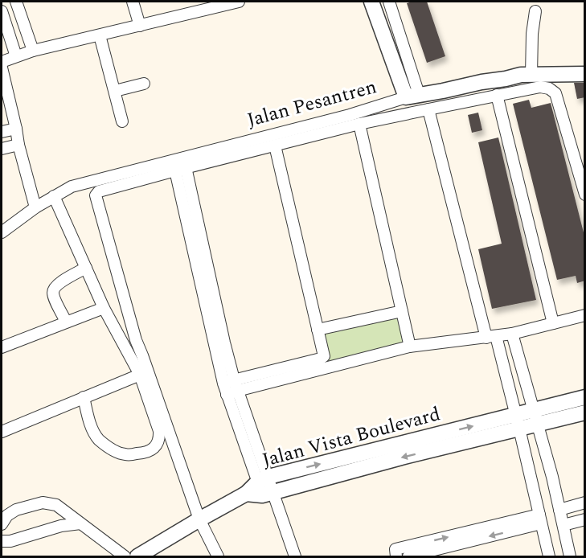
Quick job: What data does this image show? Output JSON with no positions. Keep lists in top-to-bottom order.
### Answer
{
  "streets": {
    "street": ["Jalan Pesantren", "Jalan Vista Boulevard"]
  }
}
